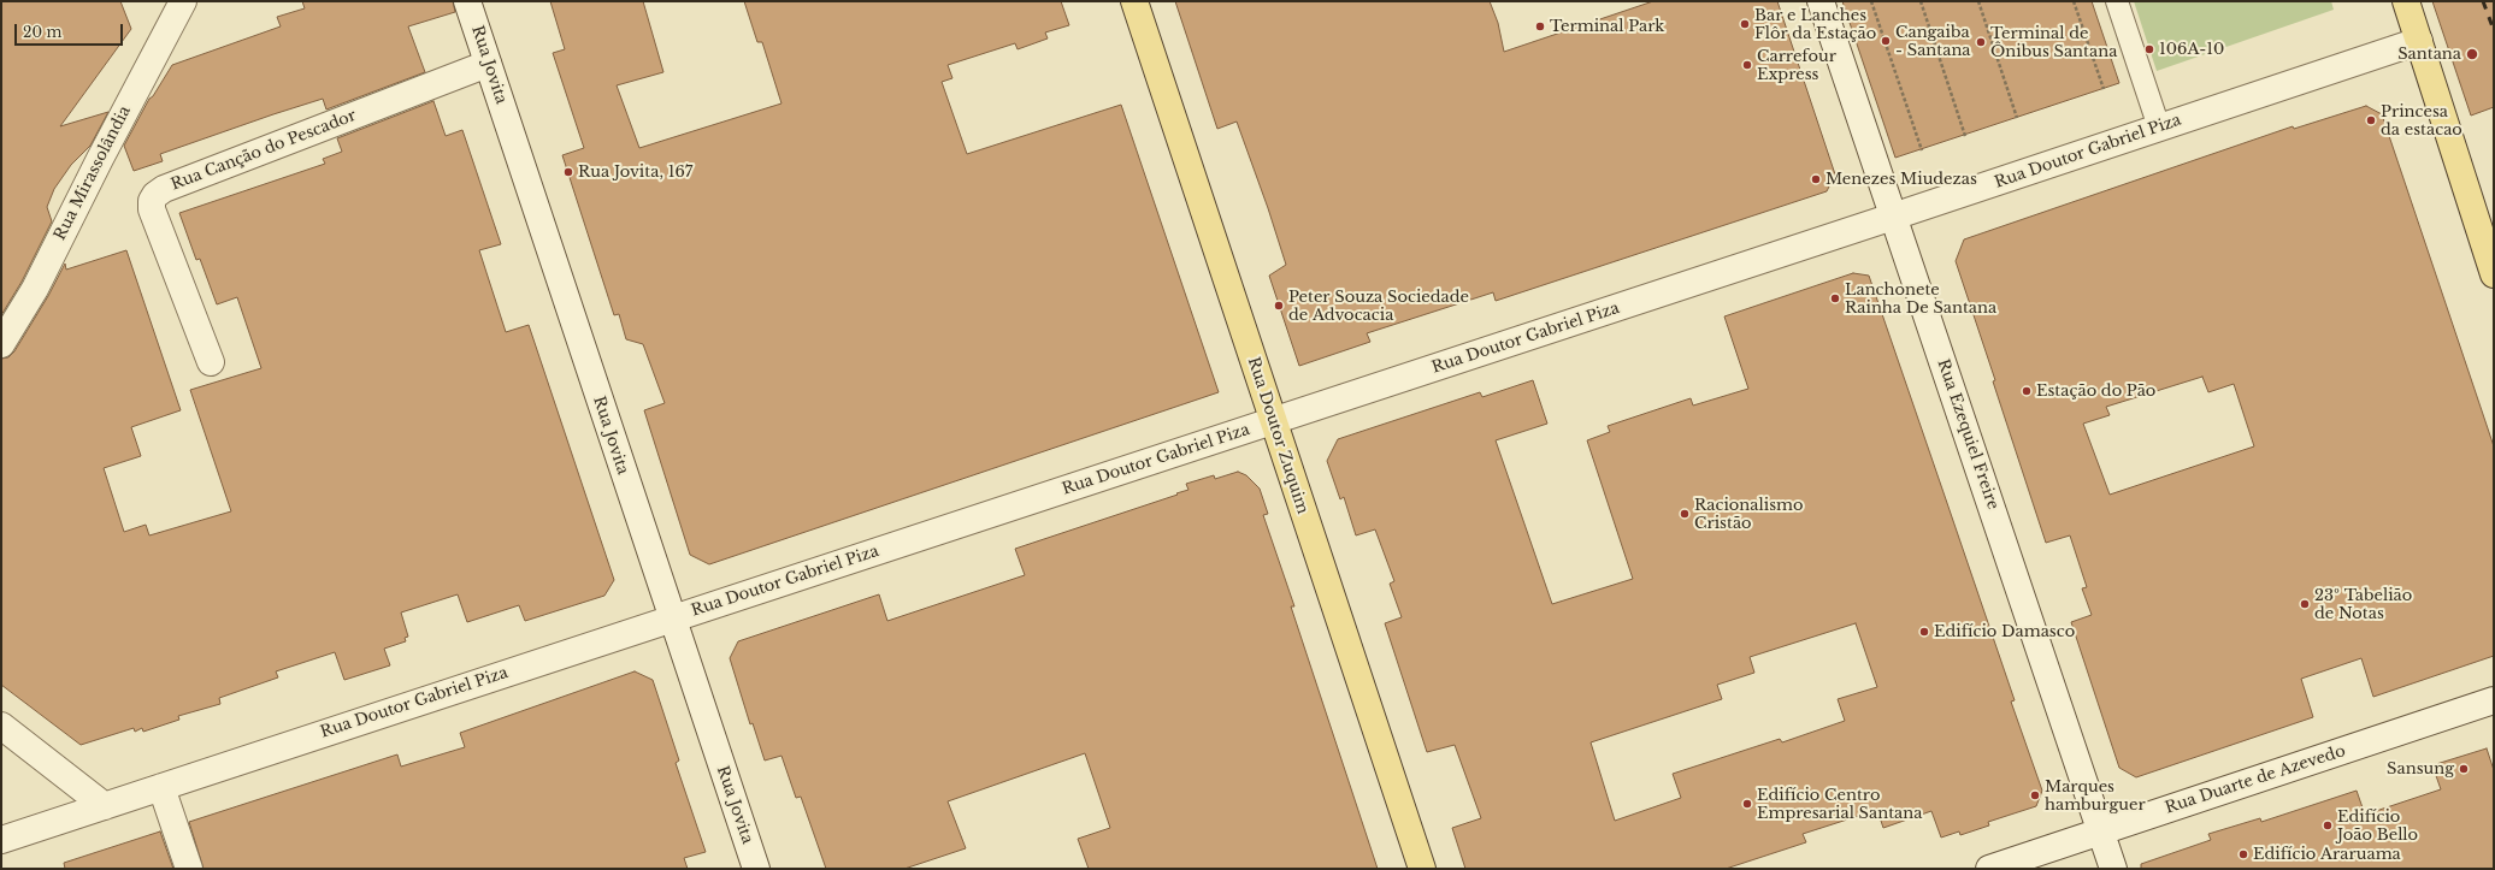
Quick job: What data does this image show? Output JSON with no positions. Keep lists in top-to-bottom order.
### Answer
{
  "streets": {
    "main road": ["Rua Doutor Zuquim"],
    "street": [
      "Rua Jovita",
      "Rua Canção do Pescador",
      "Rua Doutor Gabriel Piza",
      "Rua Mirassolândia",
      "Rua Ezequiel Freire",
      "Rua Duarte de Azevedo"
    ]
  },
  "crossings": [
    ["Rua Jovita", "Rua Canção do Pescador"],
    ["Rua Jovita", "Rua Doutor Gabriel Piza"],
    ["Rua Doutor Gabriel Piza", "Rua Ezequiel Freire"],
    ["Rua Doutor Gabriel Piza", "Rua Doutor Zuquim"],
    ["Rua Ezequiel Freire", "Rua Duarte de Azevedo"]
  ],
  "places": [
    "Bar e Lanches Flôr da Estação",
    "Terminal Park",
    "Cangaiba - Santana",
    "Terminal de Ônibus Santana",
    "106A-10",
    "Santana",
    "Carrefour Express",
    "Princesa da estacao",
    "Rua Jovita, 167",
    "Menezes Miudezas",
    "Lanchonete Rainha De Santana",
    "Peter Souza Sociedade de Advocacia",
    "Estação do Pão",
    "Racionalismo Cristão",
    "23º Tabelião de Notas",
    "Edifício Damasco",
    "Sansung",
    "Marques hamburguer",
    "Edifício Centro Empresarial Santana",
    "Edifício João Bello",
    "Edifício Araruama"
  ],
  "scale_bar": "20 m"
}
